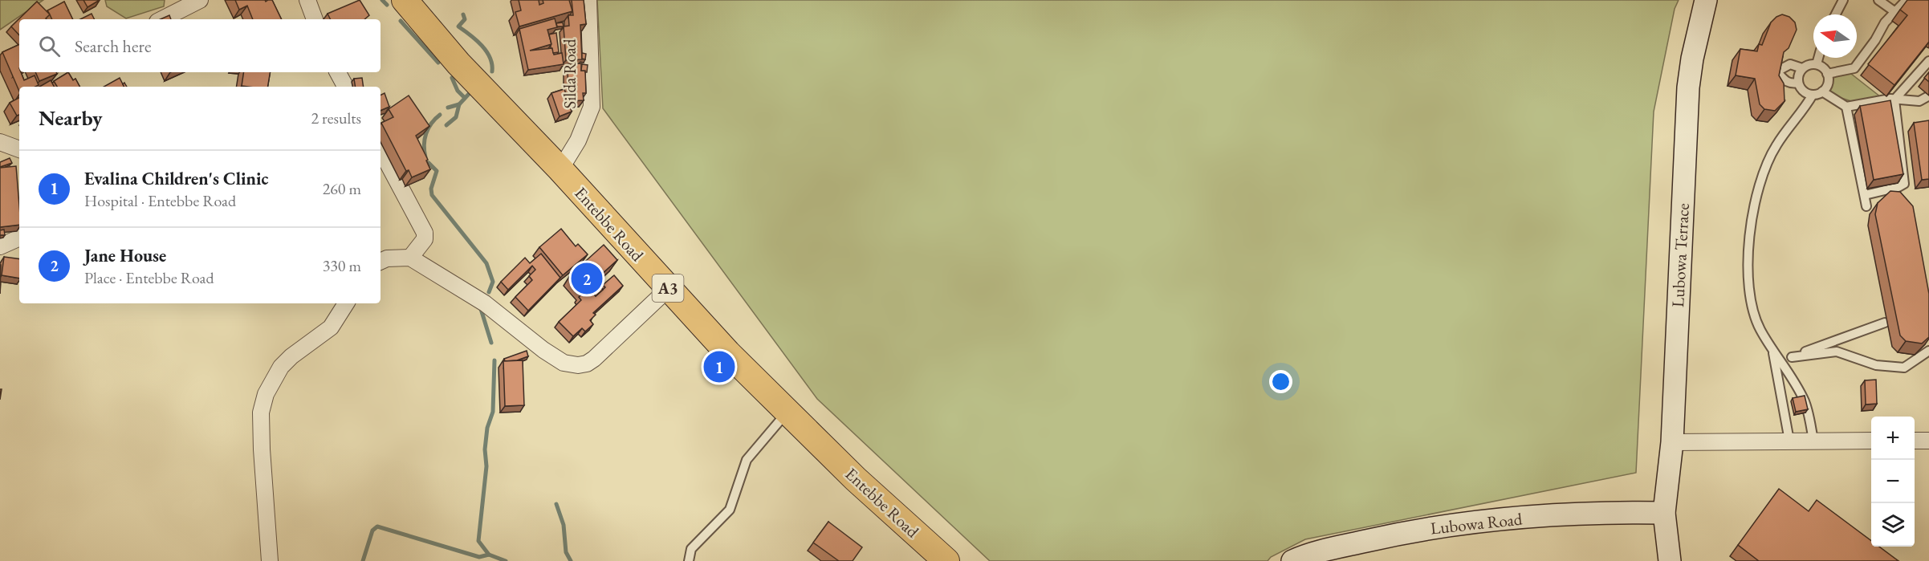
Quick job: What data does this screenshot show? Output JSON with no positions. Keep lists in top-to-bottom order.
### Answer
{
  "streets": {
    "main road": ["Entebbe Road", "A3"],
    "street": ["Silda Road", "Lubowa Terrace", "Lubowa Road"]
  },
  "crossings": [
    ["Silda Road", "Entebbe Road"],
    ["Lubowa Terrace", "Lubowa Road"]
  ],
  "north": "left",
  "page": {
    "search": "Search here",
    "heading": ["Nearby", "2 results"],
    "list": [
      {
        "mark": "1",
        "name": "Evalina Children's Clinic",
        "note": "Hospital · Entebbe Road",
        "value": "260 m"
      },
      {
        "mark": "2",
        "name": "Jane House",
        "note": "Place · Entebbe Road",
        "value": "330 m"
      }
    ],
    "pins": ["2", "1"],
    "map_buttons": ["+", "−"]
  }
}
